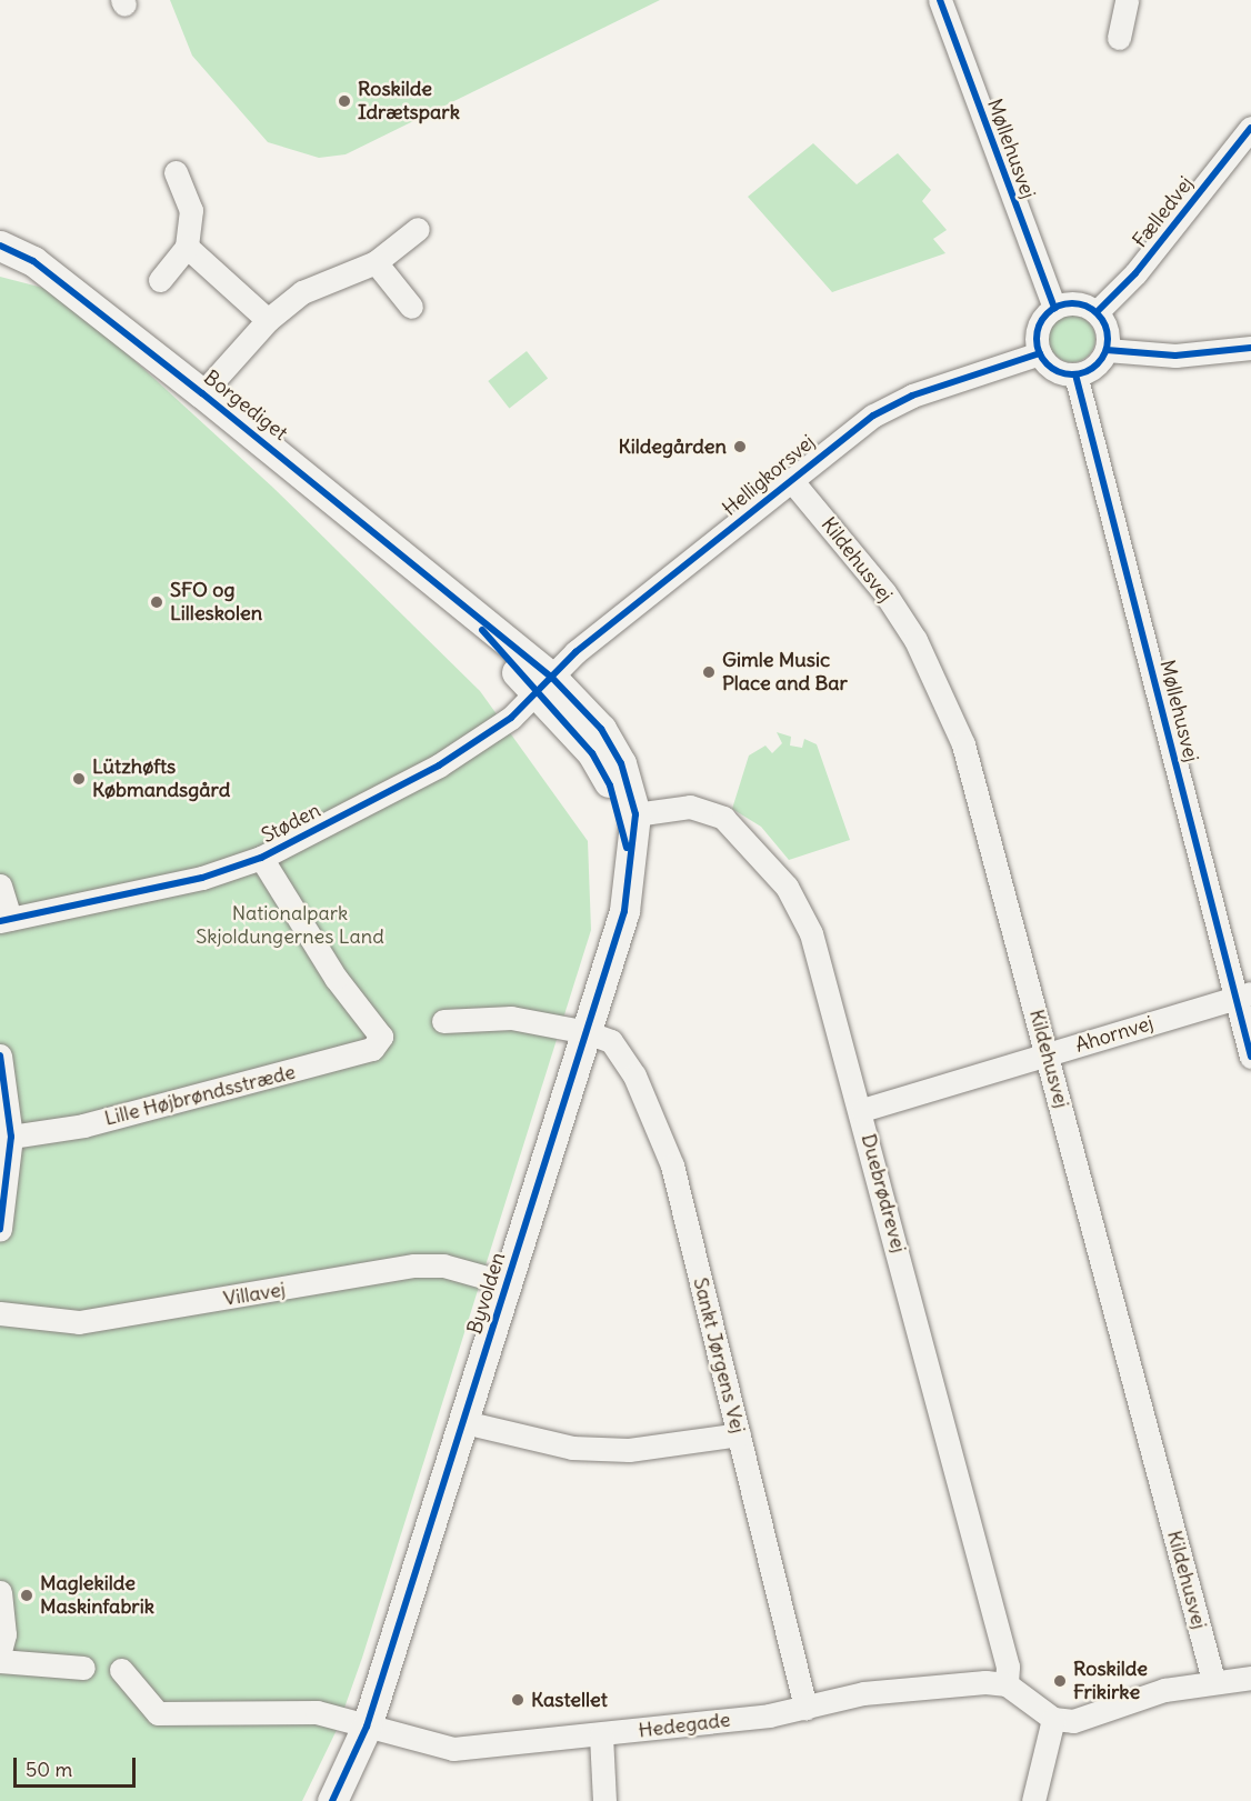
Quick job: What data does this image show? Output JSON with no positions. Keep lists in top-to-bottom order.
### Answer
{
  "streets": {
    "main road": ["Borgediget", "Byvolden"],
    "street": [
      "Møllehusvej",
      "Fælledvej",
      "Helligkorsvej",
      "Kildehusvej",
      "Støden",
      "Ahornvej",
      "Lille Højbrøndsstræde",
      "Duebrødrevej",
      "Villavej",
      "Sankt Jørgens Vej",
      "Hedegade"
    ]
  },
  "crossings": [
    ["Møllehusvej", "Fælledvej"],
    ["Møllehusvej", "Helligkorsvej"],
    ["Møllehusvej", "Ahornvej"],
    ["Fælledvej", "Helligkorsvej"],
    ["Borgediget", "Helligkorsvej"],
    ["Borgediget", "Støden"],
    ["Borgediget", "Byvolden"],
    ["Helligkorsvej", "Kildehusvej"],
    ["Helligkorsvej", "Støden"],
    ["Helligkorsvej", "Byvolden"],
    ["Kildehusvej", "Ahornvej"],
    ["Støden", "Lille Højbrøndsstræde"],
    ["Støden", "Byvolden"],
    ["Ahornvej", "Duebrødrevej"],
    ["Duebrødrevej", "Byvolden"],
    ["Duebrødrevej", "Hedegade"],
    ["Byvolden", "Villavej"],
    ["Byvolden", "Sankt Jørgens Vej"],
    ["Byvolden", "Hedegade"],
    ["Sankt Jørgens Vej", "Hedegade"]
  ],
  "parks": ["Nationalpark Skjoldungernes Land"],
  "places": [
    "Roskilde Idrætspark",
    "Kildegården",
    "SFO og Lilleskolen",
    "Gimle Music Place and Bar",
    "Lützhøfts Købmandsgård",
    "Maglekilde Maskinfabrik",
    "Roskilde Frikirke",
    "Kastellet"
  ],
  "scale_bar": "50 m"
}
